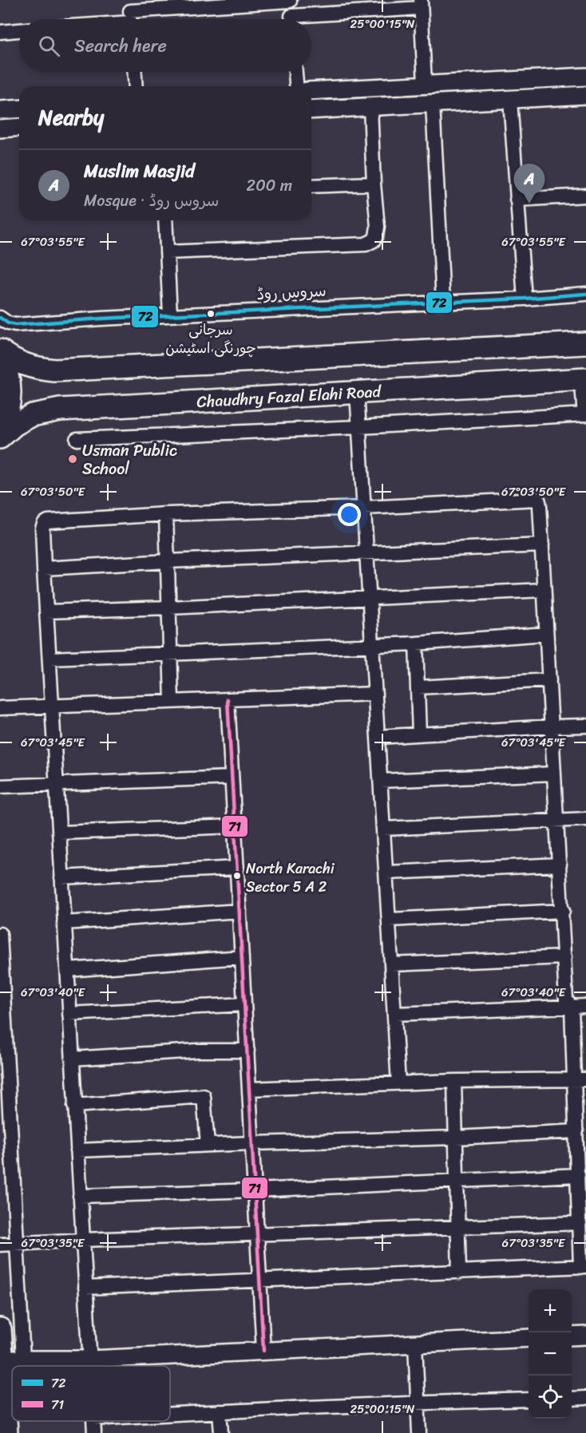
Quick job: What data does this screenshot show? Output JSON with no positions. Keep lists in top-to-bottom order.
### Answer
{
  "streets": {
    "main road": ["Chaudhry Fazal Elahi Road"],
    "street": ["سروس روڈ"]
  },
  "places": ["سرجانی چورنگی اسٹیشن", "Usman Public School", "North Karachi Sector 5 A 2"],
  "lines": ["transit line 72", "transit line 71"],
  "legend": ["72", "71"],
  "page": {
    "search": "Search here",
    "heading": "Nearby",
    "list": [
      {
        "mark": "A",
        "name": "Muslim Masjid",
        "note": "Mosque · سروس روڈ",
        "value": "200 m"
      }
    ],
    "pins": "A",
    "map_buttons": ["+", "−"]
  },
  "coordinates": [
    "25°00'15\"N",
    "67°03'55\"E",
    "67°03'50\"E",
    "67°03'45\"E",
    "67°03'40\"E",
    "67°03'35\"E"
  ]
}
